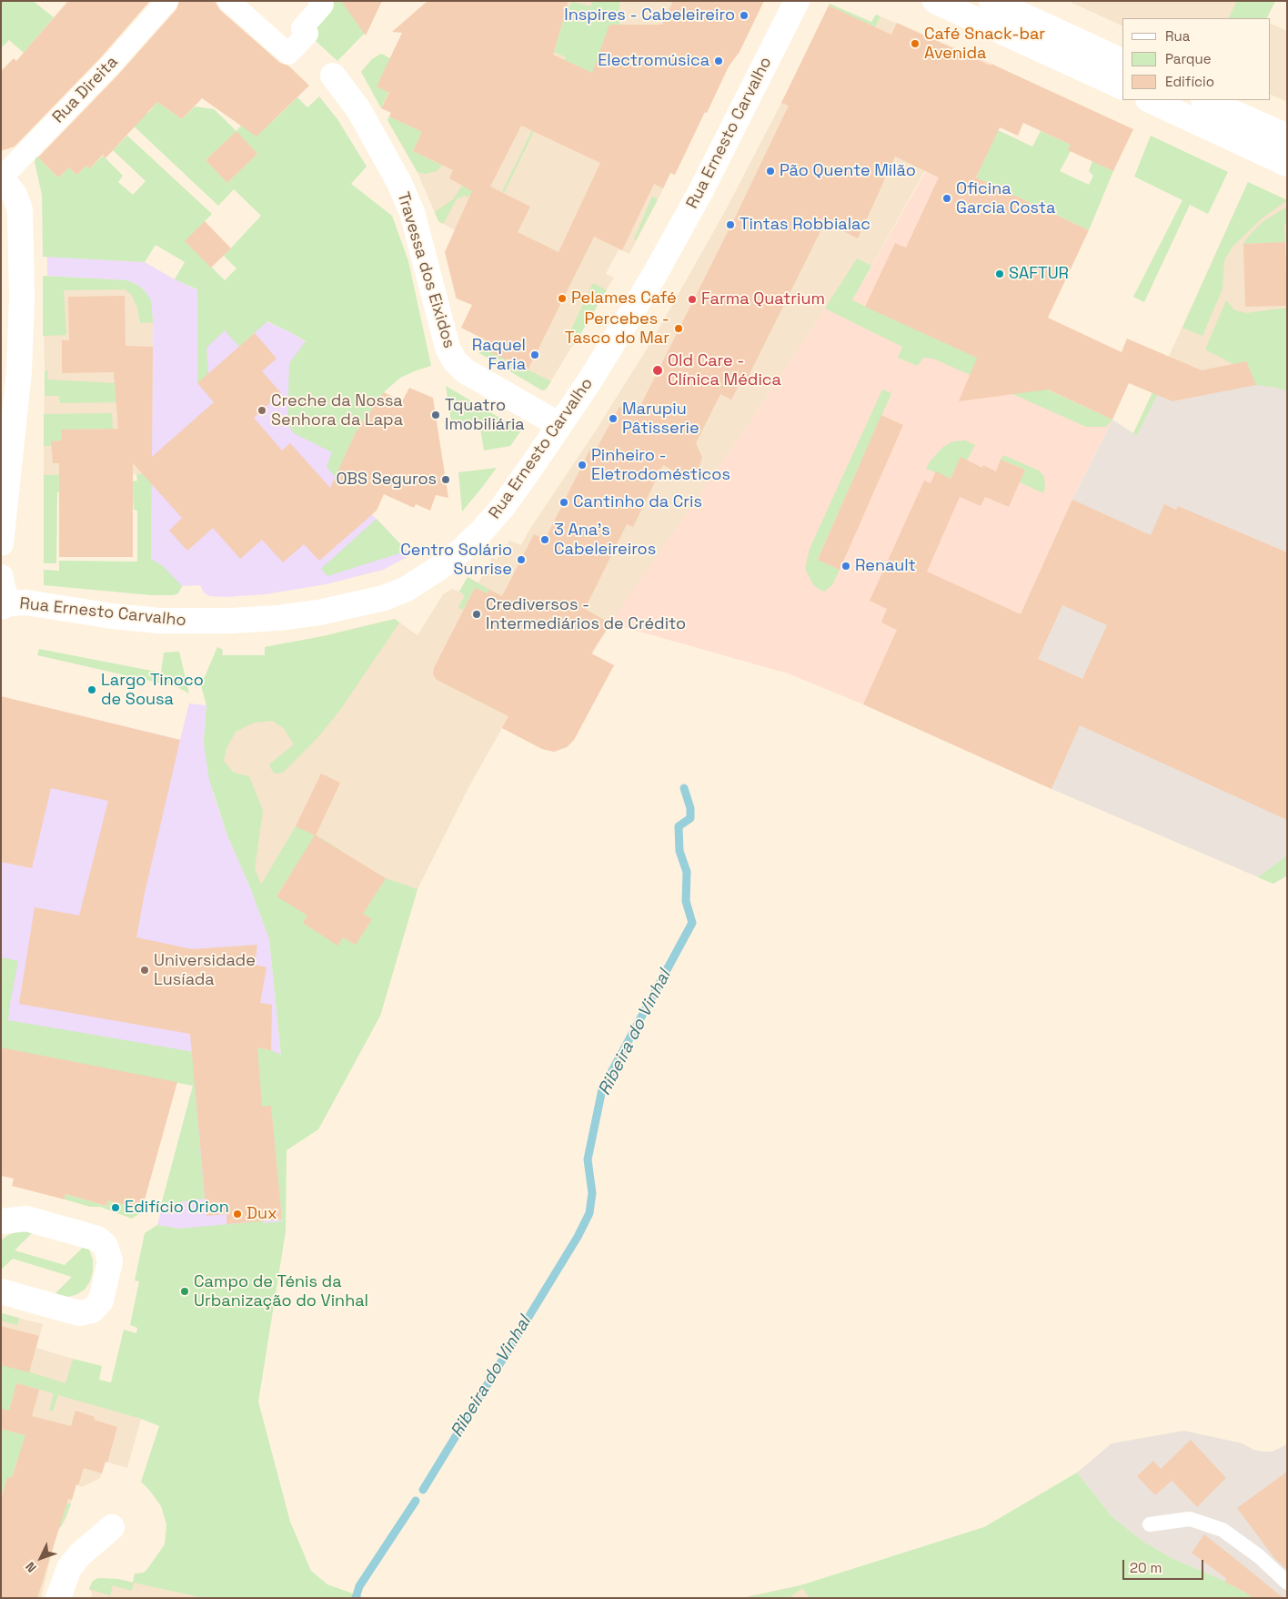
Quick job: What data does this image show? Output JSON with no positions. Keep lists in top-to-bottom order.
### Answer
{
  "streets": {
    "street": ["Rua Direita", "Rua Ernesto Carvalho", "Travessa dos Eixidos"]
  },
  "crossings": [
    ["Rua Ernesto Carvalho", "Travessa dos Eixidos"]
  ],
  "water": ["Ribeira do Vinhal"],
  "places": [
    "Inspires - Cabeleireiro",
    "Café Snack-bar Avenida",
    "Electromúsica",
    "Pão Quente Milão",
    "Oficina Garcia Costa",
    "Tintas Robbialac",
    "SAFTUR",
    "Pelames Café",
    "Farma Quatrium",
    "Percebes - Tasco do Mar",
    "Raquel Faria",
    "Old Care - Clínica Médica",
    "Creche da Nossa Senhora da Lapa",
    "Tquatro Imobiliária",
    "Marupiu Pâtisserie",
    "Pinheiro - Eletrodomésticos",
    "OBS Seguros",
    "Cantinho da Cris",
    "3 Ana's Cabeleireiros",
    "Centro Solário Sunrise",
    "Renault",
    "Crediversos - Intermediários de Crédito",
    "Largo Tinoco de Sousa",
    "Universidade Lusíada",
    "Edifício Orion",
    "Dux",
    "Campo de Ténis da Urbanização do Vinhal"
  ],
  "legend": ["Rua", "Parque", "Edifício"],
  "scale_bar": "20 m",
  "north": "bottom left"
}
